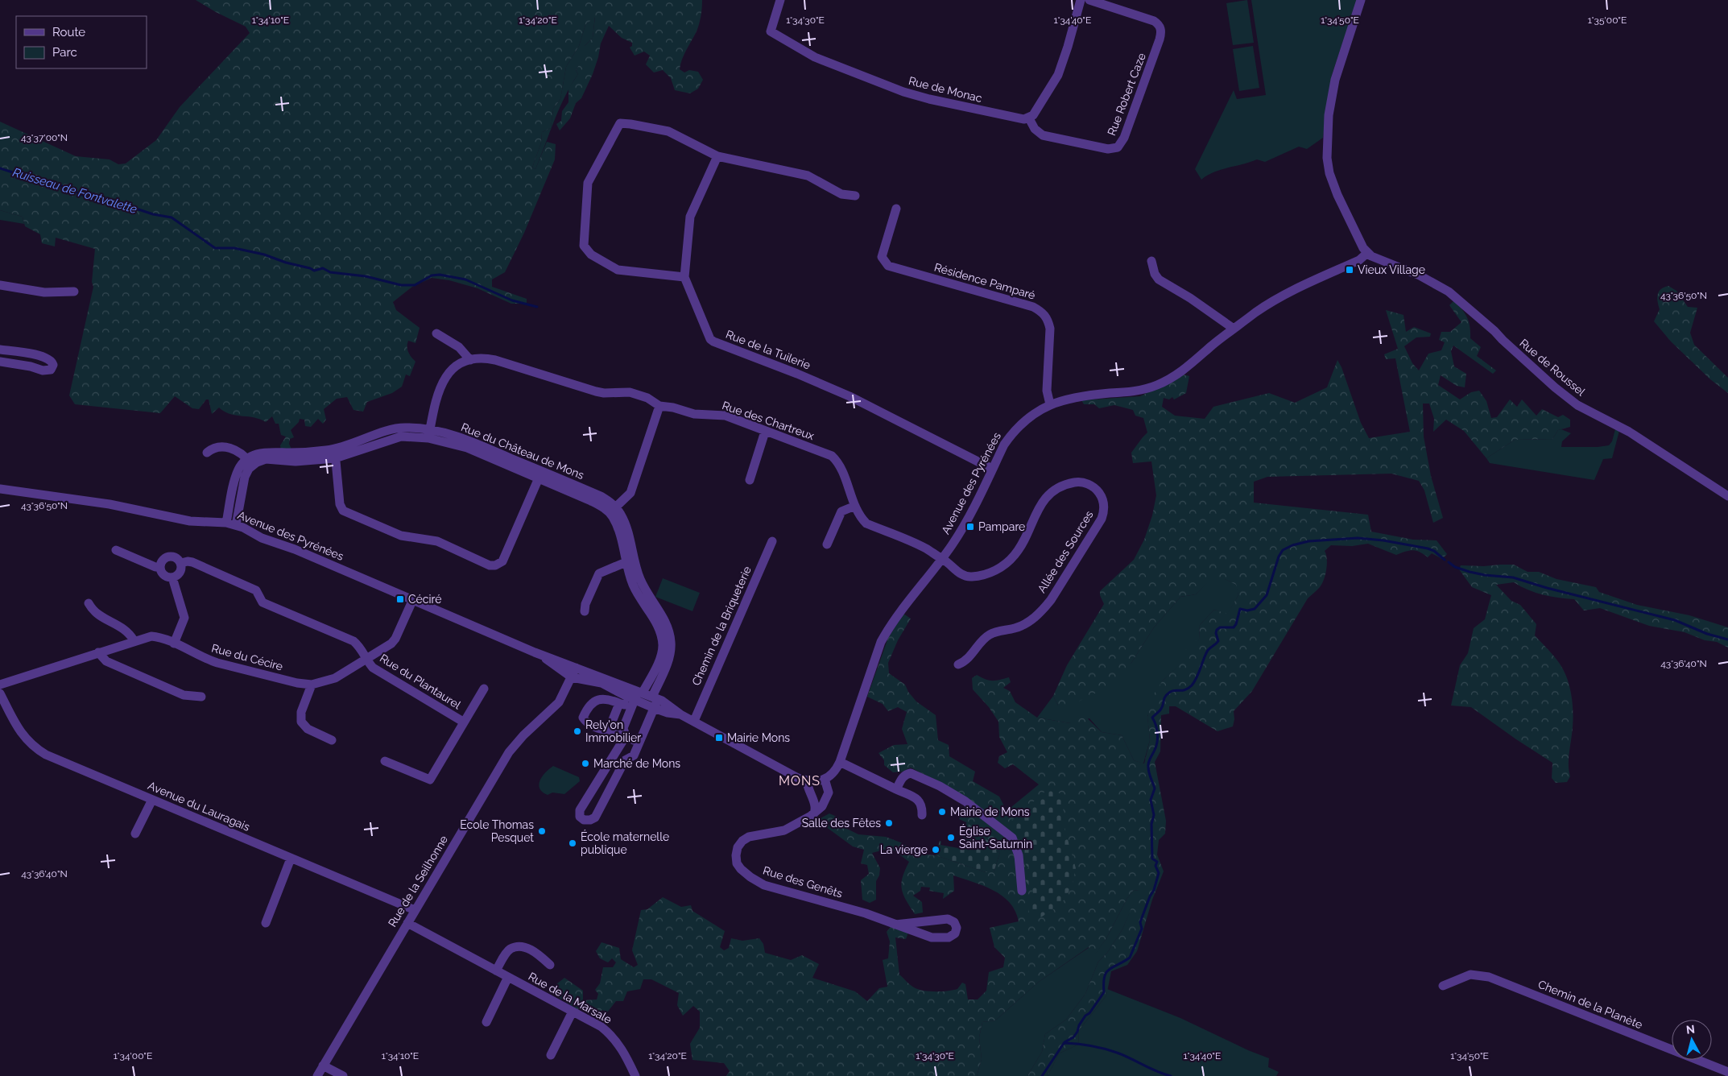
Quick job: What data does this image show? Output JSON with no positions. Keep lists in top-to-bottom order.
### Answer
{
  "streets": {
    "street": [
      "Rue de Monac",
      "Rue Robert Caze",
      "Résidence Pamparé",
      "Rue de la Tuilerie",
      "Rue de Roussel",
      "Rue des Chartreux",
      "Rue du Château de Mons",
      "Avenue des Pyrénées",
      "Allée des Sources",
      "Chemin de la Briqueterie",
      "Rue du Cécire",
      "Rue du Plantaurel",
      "Avenue du Lauragais",
      "Rue de la Seilhonne",
      "Rue des Genêts",
      "Rue de la Marsale",
      "Chemin de la Planète"
    ]
  },
  "crossings": [
    ["Rue de Monac", "Rue Robert Caze"],
    ["Résidence Pamparé", "Avenue des Pyrénées"],
    ["Rue de la Tuilerie", "Avenue des Pyrénées"],
    ["Rue de Roussel", "Avenue des Pyrénées"],
    ["Rue des Chartreux", "Rue du Château de Mons"],
    ["Rue des Chartreux", "Avenue des Pyrénées"],
    ["Rue des Chartreux", "Allée des Sources"],
    ["Rue du Château de Mons", "Avenue des Pyrénées"],
    ["Avenue des Pyrénées", "Allée des Sources"],
    ["Avenue des Pyrénées", "Chemin de la Briqueterie"],
    ["Avenue des Pyrénées", "Rue du Cécire"],
    ["Avenue des Pyrénées", "Rue de la Seilhonne"],
    ["Avenue des Pyrénées", "Rue des Genêts"],
    ["Rue du Cécire", "Rue du Plantaurel"],
    ["Avenue du Lauragais", "Rue de la Seilhonne"],
    ["Rue de la Seilhonne", "Rue de la Marsale"]
  ],
  "districts": ["MONS"],
  "water": ["Ruisseau de Fontvalette"],
  "places": {
    "transit": [
      "Vieux Village",
      "Pampare",
      "Céciré",
      "Mairie Mons"
    ],
    "other": [
      "Rely'on Immobilier",
      "Marché de Mons",
      "Mairie de Mons",
      "Salle des Fêtes",
      "Ecole Thomas Pesquet",
      "Église Saint-Saturnin",
      "École maternelle publique",
      "La vierge"
    ]
  },
  "legend": ["Route", "Parc"],
  "north": "top",
  "coordinates": [
    "1°34'10\"E",
    "1°34'20\"E",
    "1°34'30\"E",
    "1°34'40\"E",
    "1°34'50\"E",
    "1°35'00\"E",
    "43°37'00\"N",
    "43°36'50\"N",
    "43°36'40\"N",
    "1°34'00\"E"
  ]
}
